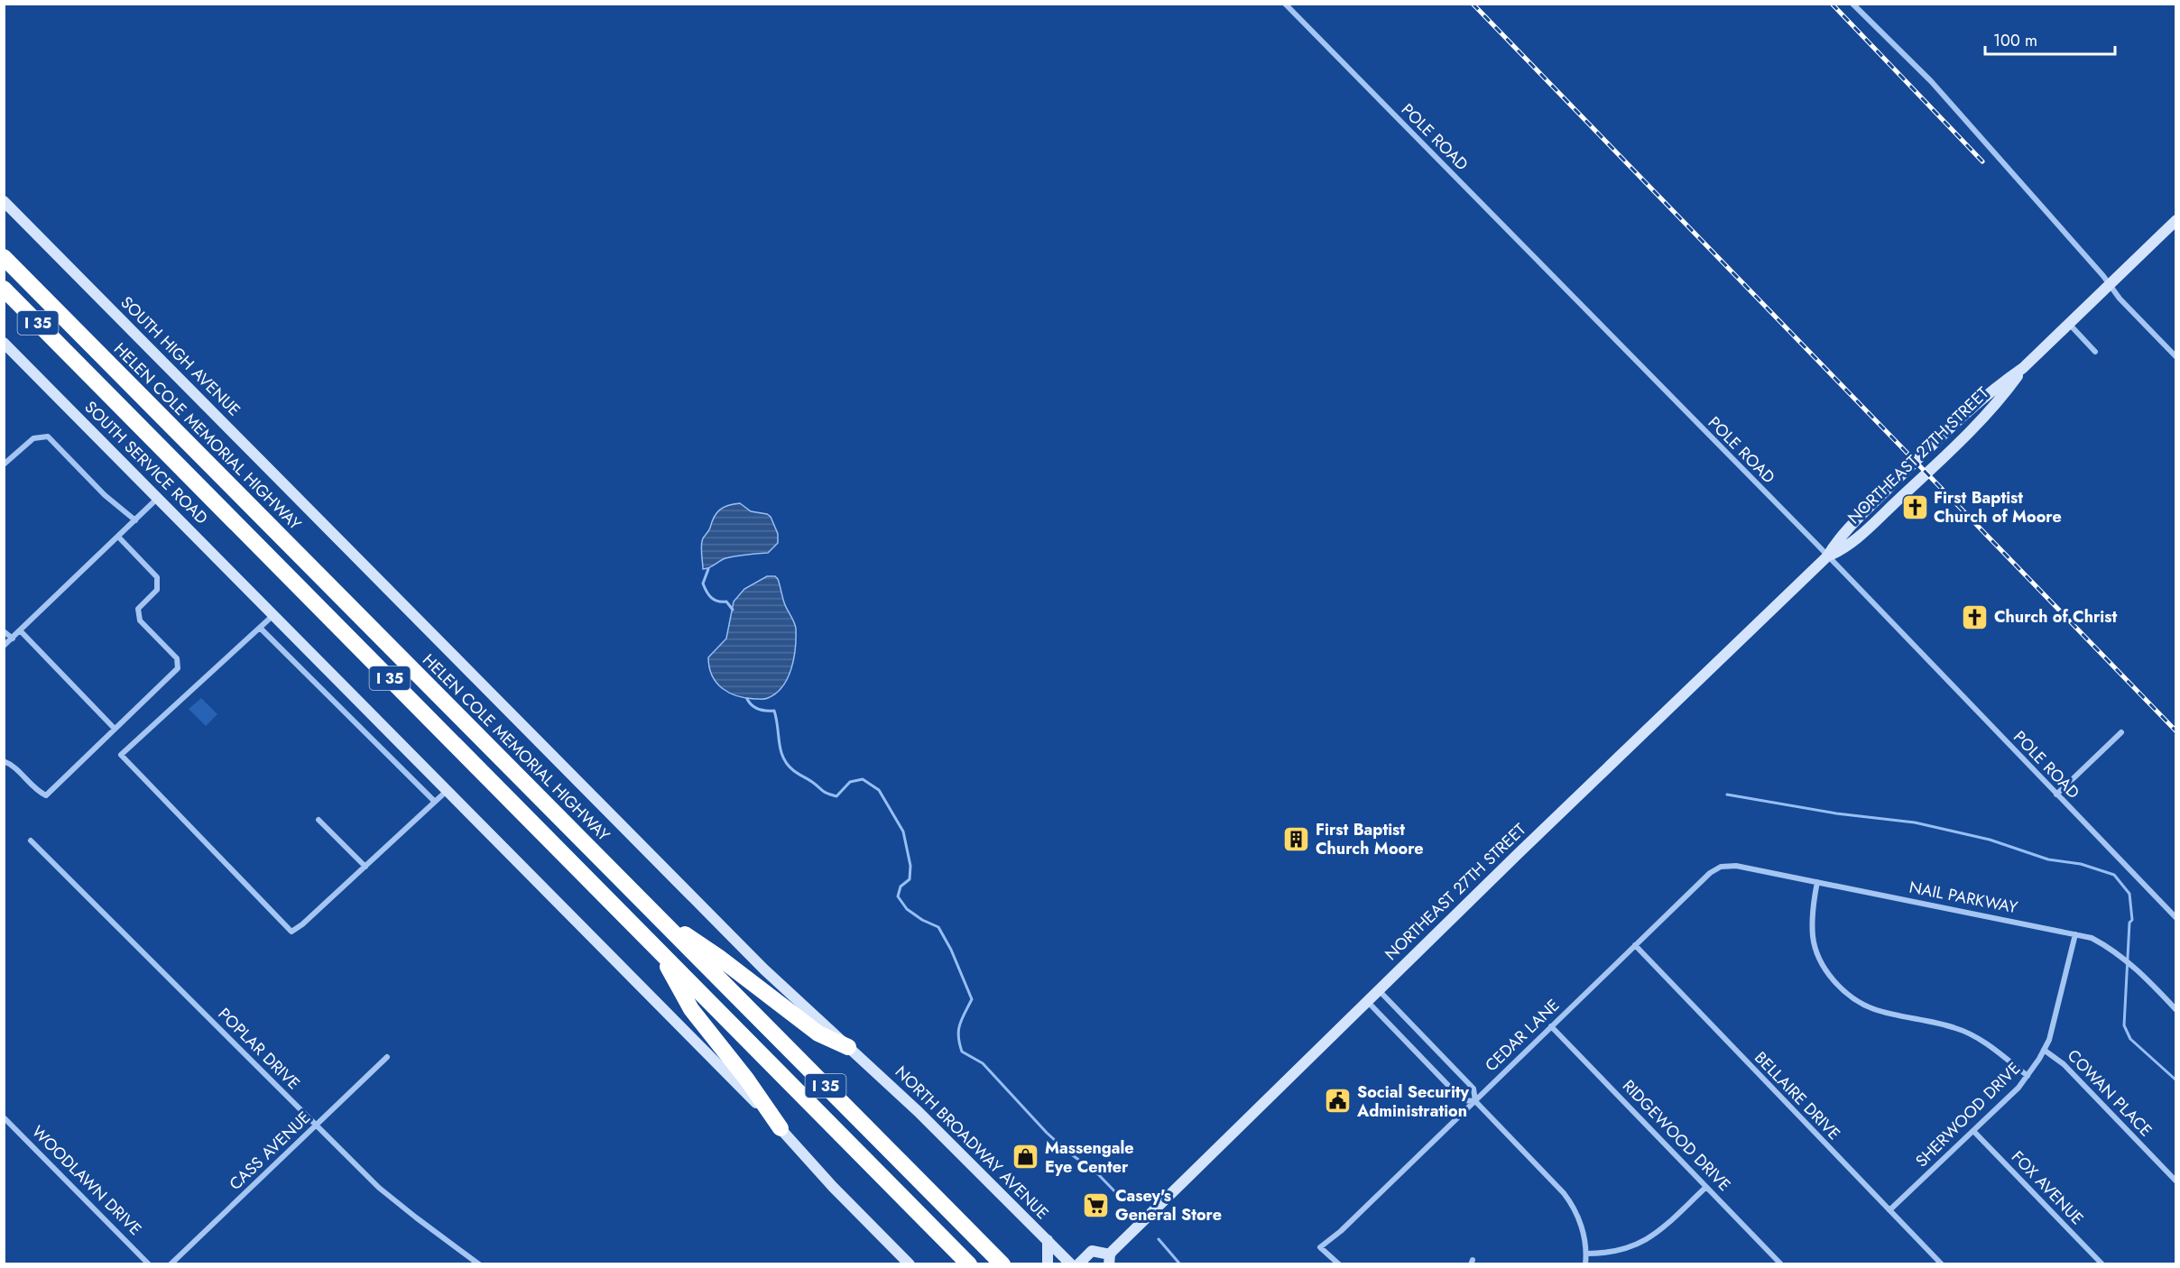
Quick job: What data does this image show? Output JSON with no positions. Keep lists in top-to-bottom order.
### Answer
{
  "streets": {
    "highway": ["I 35", "HELEN COLE MEMORIAL HIGHWAY"],
    "main road": [
      "SOUTH HIGH AVENUE",
      "NORTHEAST 27TH STREET",
      "SOUTH SERVICE ROAD",
      "NORTH BROADWAY AVENUE"
    ],
    "street": [
      "POLE ROAD",
      "NAIL PARKWAY",
      "CEDAR LANE",
      "POPLAR DRIVE",
      "COWAN PLACE",
      "BELLAIRE DRIVE",
      "SHERWOOD DRIVE",
      "RIDGEWOOD DRIVE",
      "CASS AVENUE",
      "WOODLAWN DRIVE",
      "FOX AVENUE"
    ]
  },
  "crossings": [
    ["POLE ROAD", "NORTHEAST 27TH STREET"],
    ["SOUTH HIGH AVENUE", "NORTH BROADWAY AVENUE"],
    ["NAIL PARKWAY", "CEDAR LANE"],
    ["NAIL PARKWAY", "SHERWOOD DRIVE"],
    ["CEDAR LANE", "BELLAIRE DRIVE"],
    ["CEDAR LANE", "RIDGEWOOD DRIVE"],
    ["POPLAR DRIVE", "CASS AVENUE"],
    ["COWAN PLACE", "SHERWOOD DRIVE"],
    ["BELLAIRE DRIVE", "SHERWOOD DRIVE"],
    ["SHERWOOD DRIVE", "FOX AVENUE"]
  ],
  "places": {
    "church": ["First Baptist Church of Moore", "Church of Christ"],
    "building": ["First Baptist Church Moore"],
    "public building": ["Social Security Administration"],
    "shop": ["Massengale Eye Center"],
    "supermarket": ["Casey's General Store"]
  },
  "scale_bar": "100 m"
}
